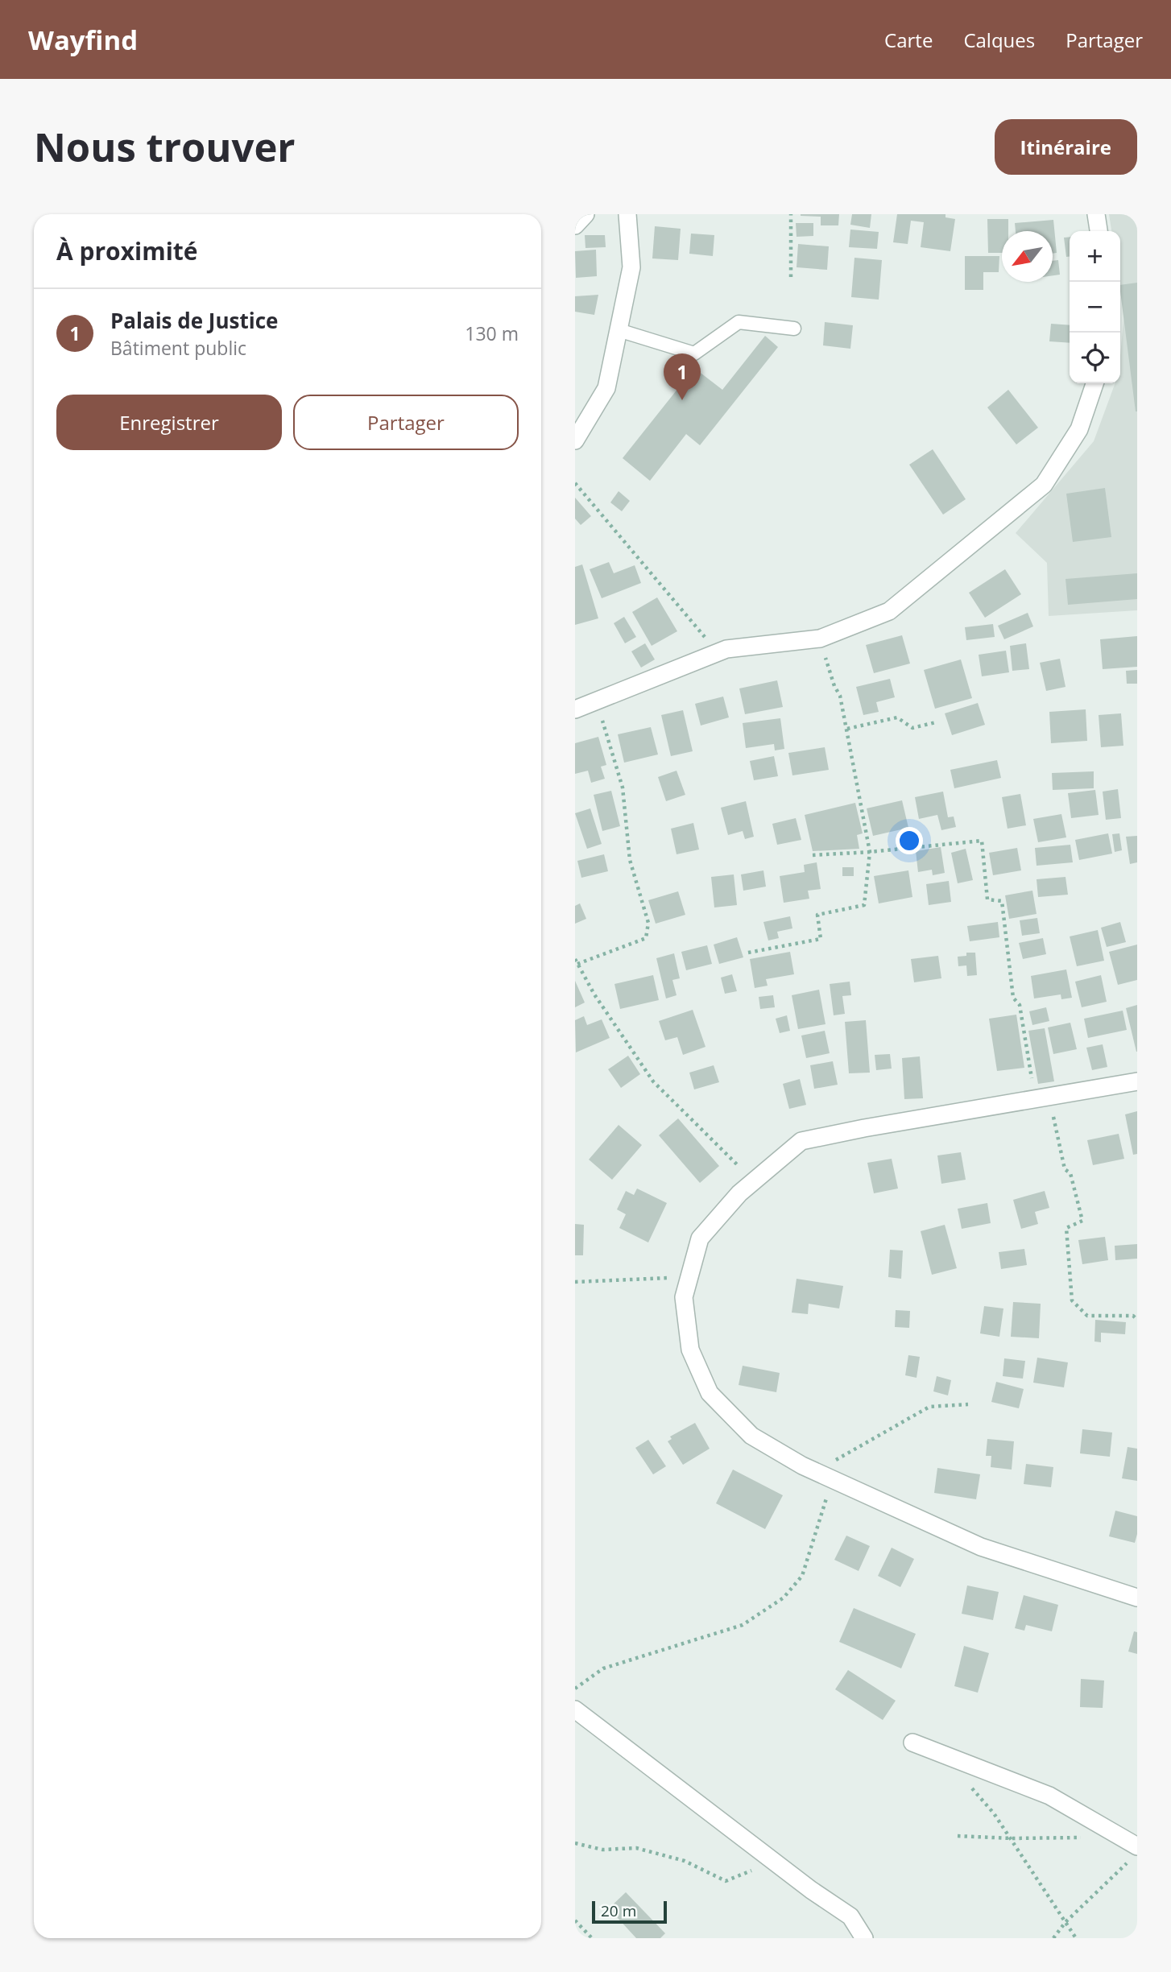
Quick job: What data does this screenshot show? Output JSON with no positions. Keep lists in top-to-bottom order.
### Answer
{
  "scale_bar": "20 m",
  "north": "bottom left",
  "page": {
    "header": "Wayfind",
    "nav": ["Carte", "Calques", "Partager"],
    "buttons": [
      "Itinéraire",
      ["Enregistrer", "Partager"]
    ],
    "title": "Nous trouver",
    "heading": "À proximité",
    "map_buttons": ["+", "−"],
    "list": [
      {
        "mark": "1",
        "name": "Palais de Justice",
        "note": "Bâtiment public",
        "value": "130 m"
      }
    ],
    "pins": "1",
    "scale": "20 m"
  }
}
